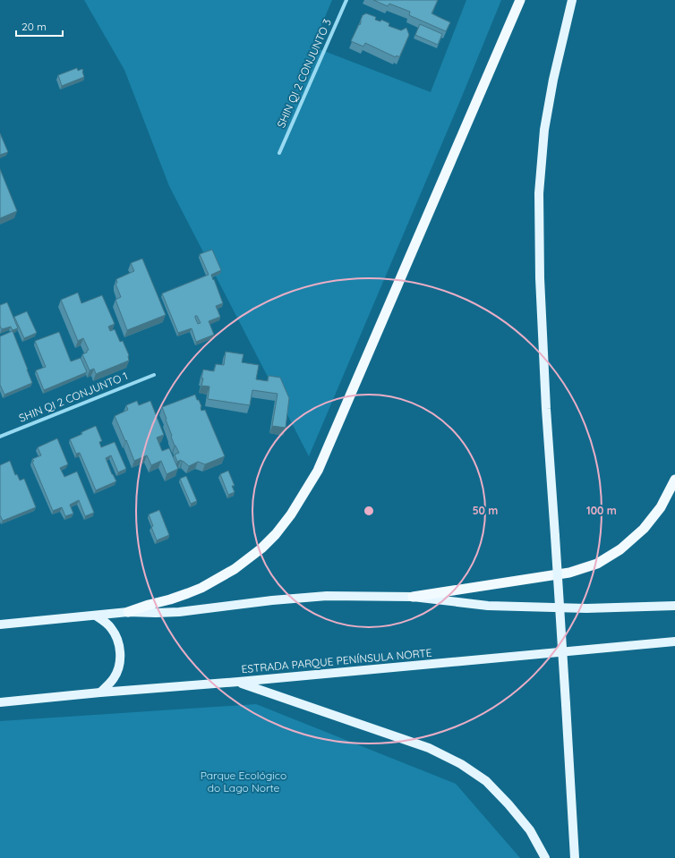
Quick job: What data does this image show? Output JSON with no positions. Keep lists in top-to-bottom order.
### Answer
{
  "streets": {
    "main road": ["ESTRADA PARQUE PENÍNSULA NORTE"],
    "street": ["SHIN QI 2 CONJUNTO 3", "SHIN QI 2 CONJUNTO 1"]
  },
  "parks": ["Parque Ecológico do Lago Norte"],
  "scale_bar": "20 m",
  "rings": ["50 m", "100 m"]
}
